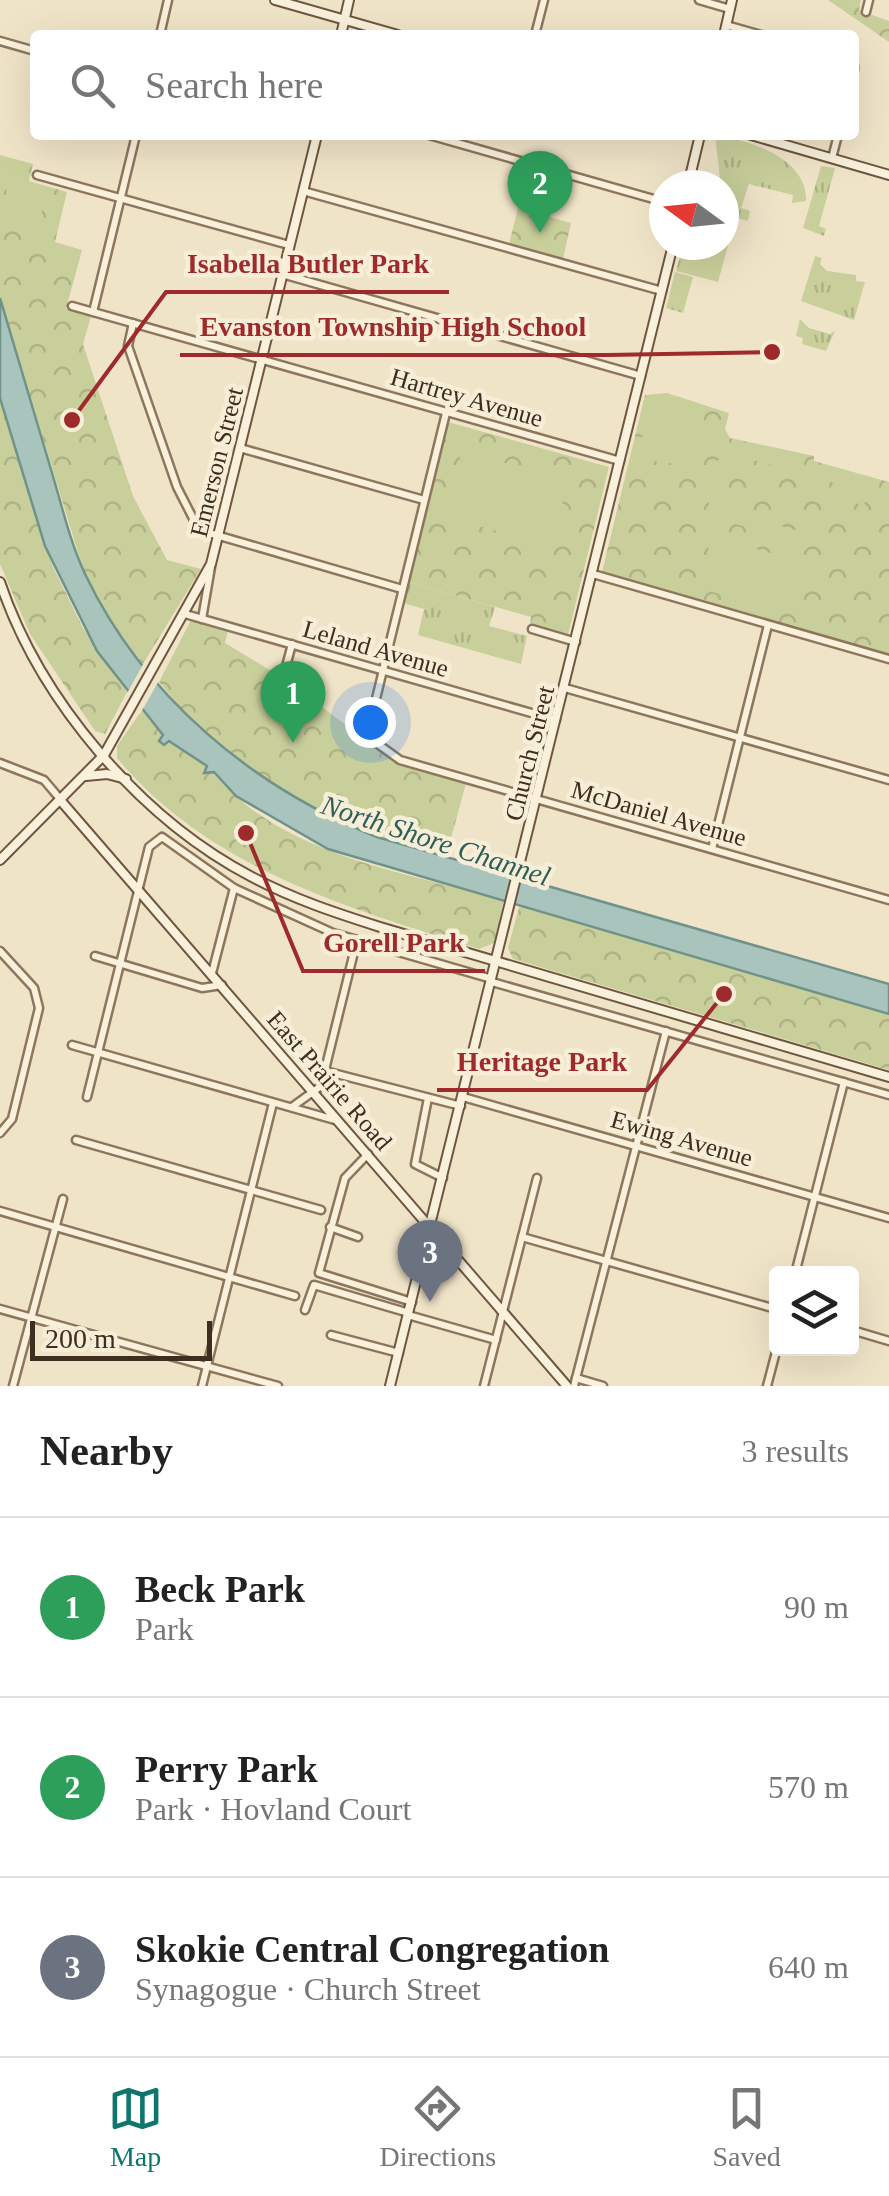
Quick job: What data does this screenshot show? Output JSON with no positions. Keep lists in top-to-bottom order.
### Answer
{
  "streets": {
    "main road": ["Emerson Street", "Church Street", "East Prairie Road"],
    "street": [
      "Hartrey Avenue",
      "Leland Avenue",
      "McDaniel Avenue",
      "Ewing Avenue"
    ]
  },
  "crossings": [
    ["Hartrey Avenue", "Emerson Street"],
    ["Hartrey Avenue", "Church Street"],
    ["Emerson Street", "Leland Avenue"],
    ["Emerson Street", "East Prairie Road"],
    ["Leland Avenue", "Church Street"],
    ["Leland Avenue", "McDaniel Avenue"],
    ["Church Street", "McDaniel Avenue"],
    ["Church Street", "East Prairie Road"],
    ["Church Street", "Ewing Avenue"]
  ],
  "water": ["North Shore Channel"],
  "places": [
    "Evanston Township High School",
    "Isabella Butler Park",
    "Gorell Park",
    "Heritage Park"
  ],
  "scale_bar": "200 m",
  "north": "left",
  "page": {
    "search": "Search here",
    "pins": ["2", "1", "3"],
    "scale": "200 m",
    "heading": ["Nearby", "3 results"],
    "list": [
      {
        "mark": "1",
        "name": "Beck Park",
        "note": "Park",
        "value": "90 m"
      },
      {
        "mark": "2",
        "name": "Perry Park",
        "note": "Park · Hovland Court",
        "value": "570 m"
      },
      {
        "mark": "3",
        "name": "Skokie Central Congregation",
        "note": "Synagogue · Church Street",
        "value": "640 m"
      }
    ],
    "nav": ["Map", "Directions", "Saved"]
  }
}
